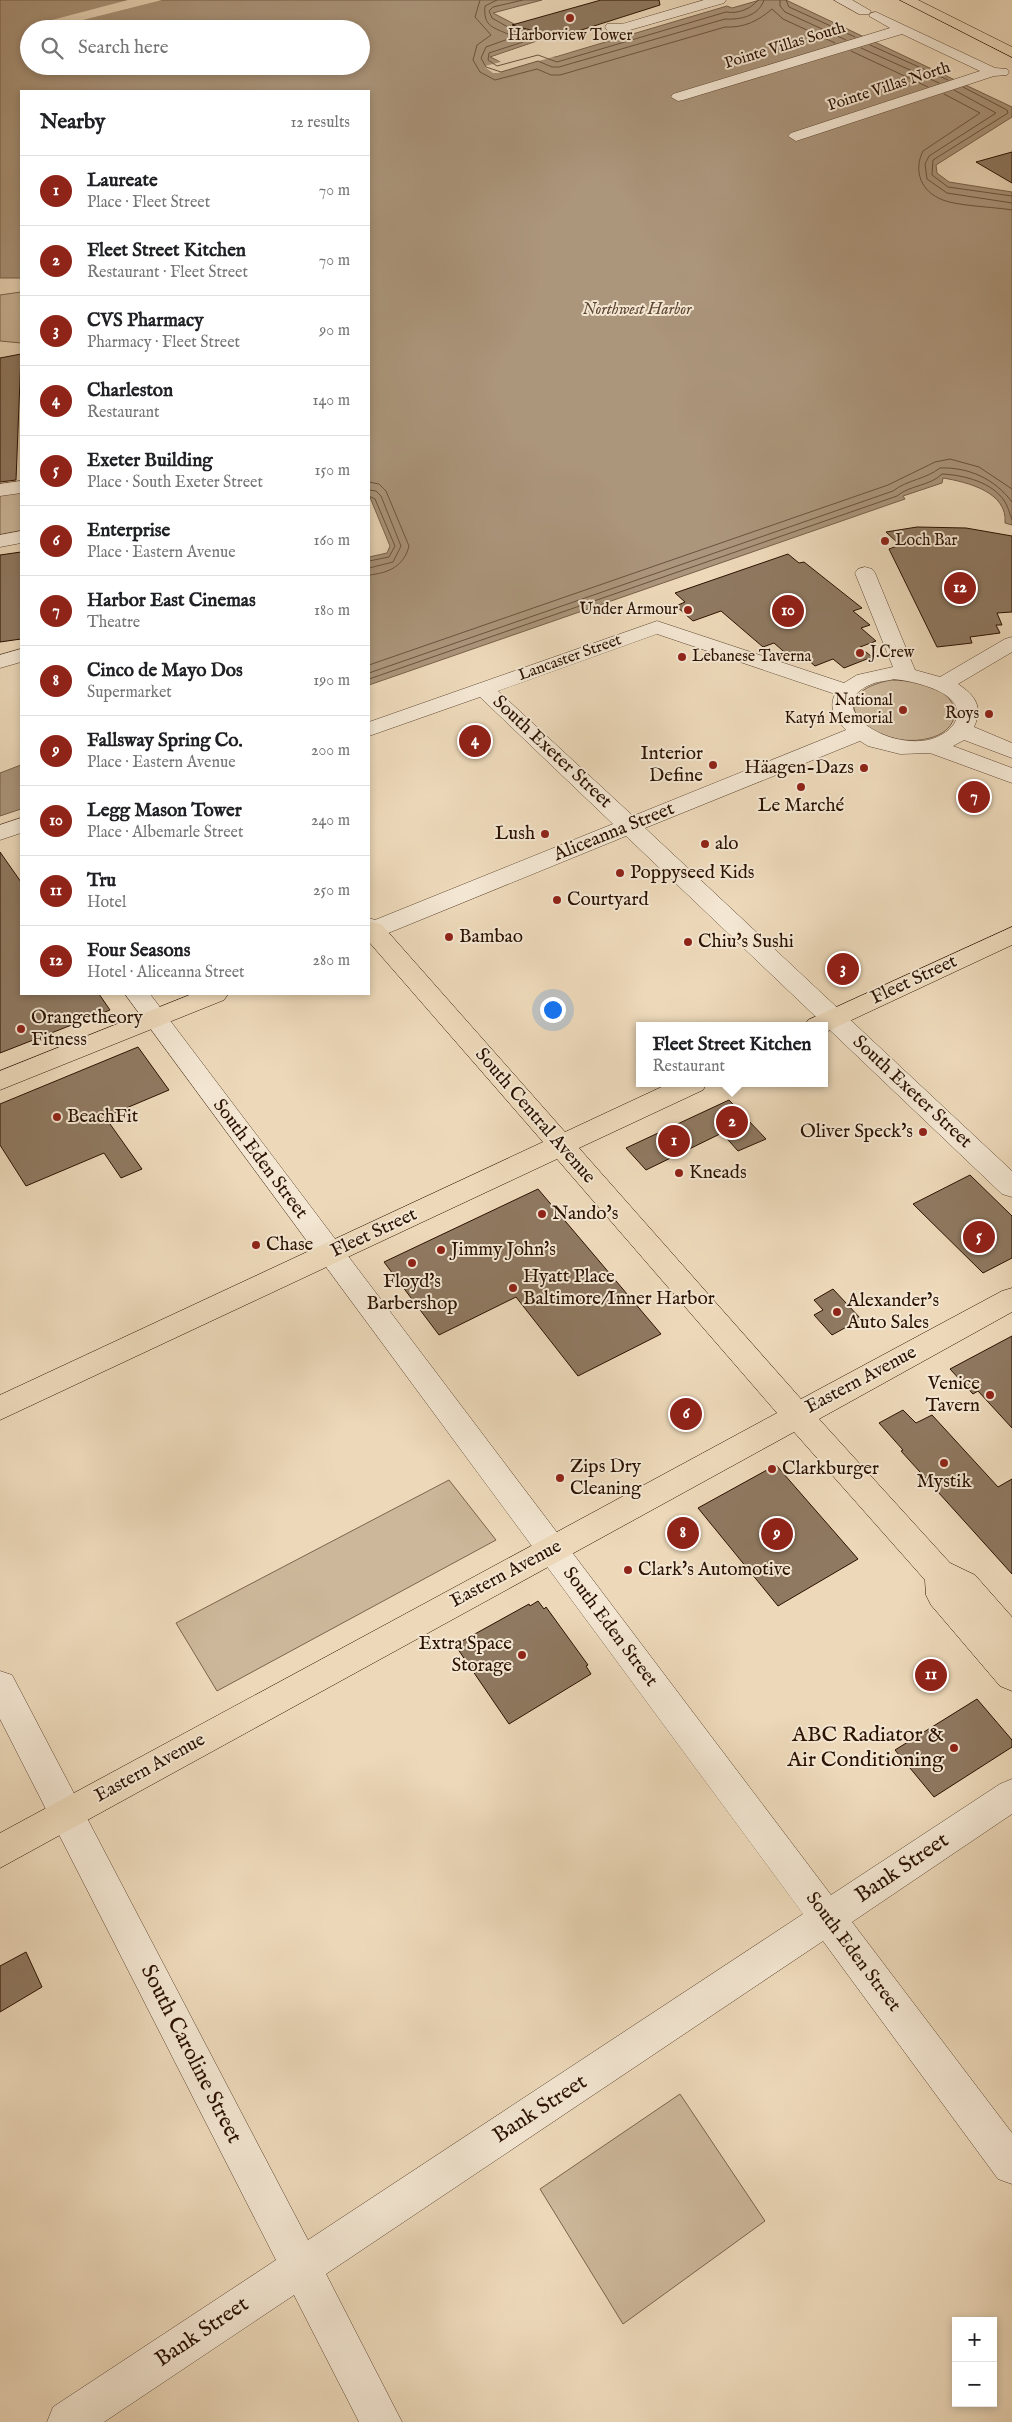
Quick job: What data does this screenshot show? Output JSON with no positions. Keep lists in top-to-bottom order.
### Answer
{
  "streets": {
    "main road": ["Fleet Street", "South Central Avenue", "Eastern Avenue"],
    "street": [
      "Pointe Villas South",
      "Pointe Villas North",
      "Lancaster Street",
      "South Exeter Street",
      "Aliceanna Street",
      "South Eden Street",
      "Bank Street",
      "South Caroline Street"
    ]
  },
  "crossings": [
    ["Lancaster Street", "South Exeter Street"],
    ["Lancaster Street", "Aliceanna Street"],
    ["South Exeter Street", "Aliceanna Street"],
    ["South Exeter Street", "Fleet Street"],
    ["Aliceanna Street", "South Central Avenue"],
    ["Fleet Street", "South Central Avenue"],
    ["Fleet Street", "South Eden Street"],
    ["South Central Avenue", "Eastern Avenue"],
    ["South Eden Street", "Eastern Avenue"],
    ["South Eden Street", "Bank Street"],
    ["Eastern Avenue", "South Caroline Street"],
    ["Bank Street", "South Caroline Street"]
  ],
  "water": ["Northwest Harbor"],
  "places": [
    "Harborview Tower",
    "Loch Bar",
    "Under Armour",
    "J.Crew",
    "Lebanese Taverna",
    "National Katyń Memorial",
    "Roys",
    "Interior Define",
    "Häagen-Dazs",
    "Le Marché",
    "Lush",
    "alo",
    "Poppyseed Kids",
    "Courtyard",
    "Bambao",
    "Chiu's Sushi",
    "Orangetheory Fitness",
    "BeachFit",
    "Oliver Speck's",
    "Kneads",
    "Nando's",
    "Chase",
    "Jimmy John's",
    "Floyd's Barbershop",
    "Hyatt Place Baltimore/Inner Harbor",
    "Alexander’s Auto Sales",
    "Venice Tavern",
    "Mystik",
    "Clarkburger",
    "Zips Dry Cleaning",
    "Clark's Automotive",
    "Extra Space Storage",
    "ABC Radiator & Air Conditioning"
  ],
  "page": {
    "search": "Search here",
    "heading": ["Nearby", "12 results"],
    "list": [
      {
        "mark": "1",
        "name": "Laureate",
        "note": "Place · Fleet Street",
        "value": "70 m"
      },
      {
        "mark": "2",
        "name": "Fleet Street Kitchen",
        "note": "Restaurant · Fleet Street",
        "value": "70 m"
      },
      {
        "mark": "3",
        "name": "CVS Pharmacy",
        "note": "Pharmacy · Fleet Street",
        "value": "90 m"
      },
      {
        "mark": "4",
        "name": "Charleston",
        "note": "Restaurant",
        "value": "140 m"
      },
      {
        "mark": "5",
        "name": "Exeter Building",
        "note": "Place · South Exeter Street",
        "value": "150 m"
      },
      {
        "mark": "6",
        "name": "Enterprise",
        "note": "Place · Eastern Avenue",
        "value": "160 m"
      },
      {
        "mark": "7",
        "name": "Harbor East Cinemas",
        "note": "Theatre",
        "value": "180 m"
      },
      {
        "mark": "8",
        "name": "Cinco de Mayo Dos",
        "note": "Supermarket",
        "value": "190 m"
      },
      {
        "mark": "9",
        "name": "Fallsway Spring Co.",
        "note": "Place · Eastern Avenue",
        "value": "200 m"
      },
      {
        "mark": "10",
        "name": "Legg Mason Tower",
        "note": "Place · Albemarle Street",
        "value": "240 m"
      },
      {
        "mark": "11",
        "name": "Tru",
        "note": "Hotel",
        "value": "250 m"
      },
      {
        "mark": "12",
        "name": "Four Seasons",
        "note": "Hotel · Aliceanna Street",
        "value": "280 m"
      }
    ],
    "pins": [
      "12",
      "10",
      "4",
      "7",
      "3",
      "2",
      "1",
      "5",
      "6",
      "8",
      "9",
      "11"
    ],
    "popup": ["Fleet Street Kitchen", "Restaurant"],
    "map_buttons": ["+", "−"]
  }
}
